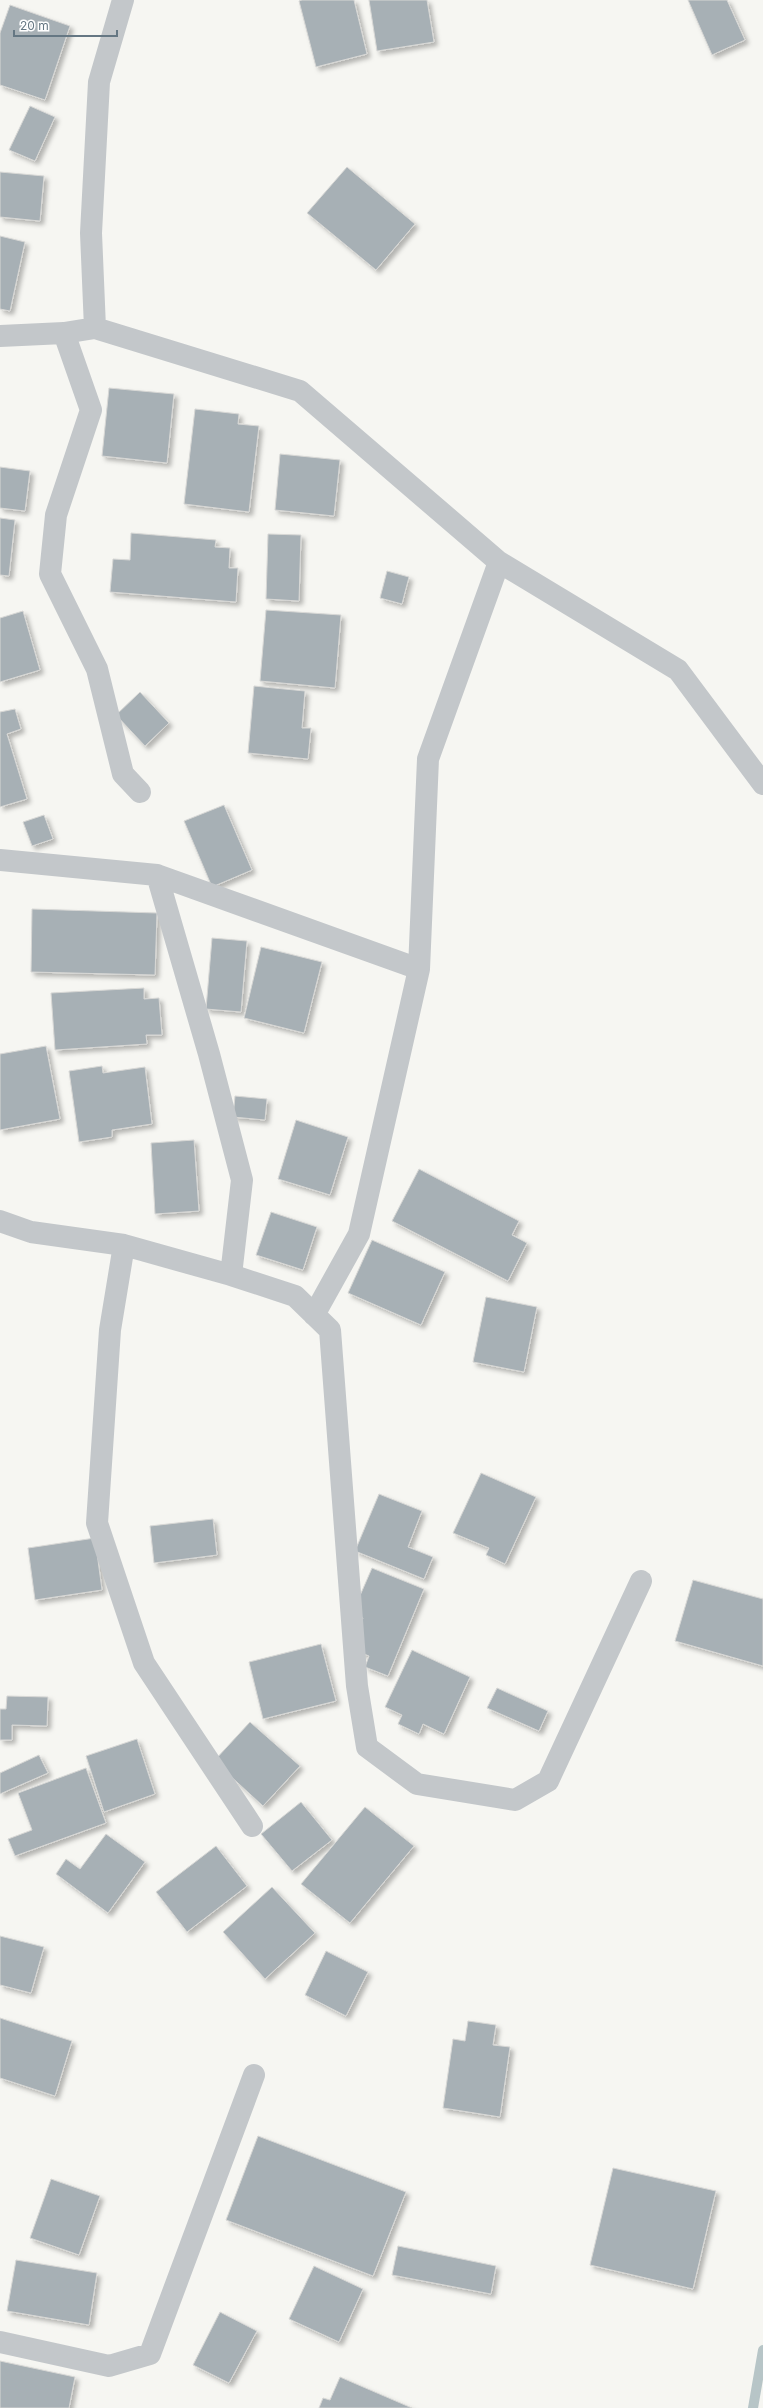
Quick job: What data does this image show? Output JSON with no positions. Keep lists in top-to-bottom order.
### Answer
{
  "scale_bar": "20 m"
}
